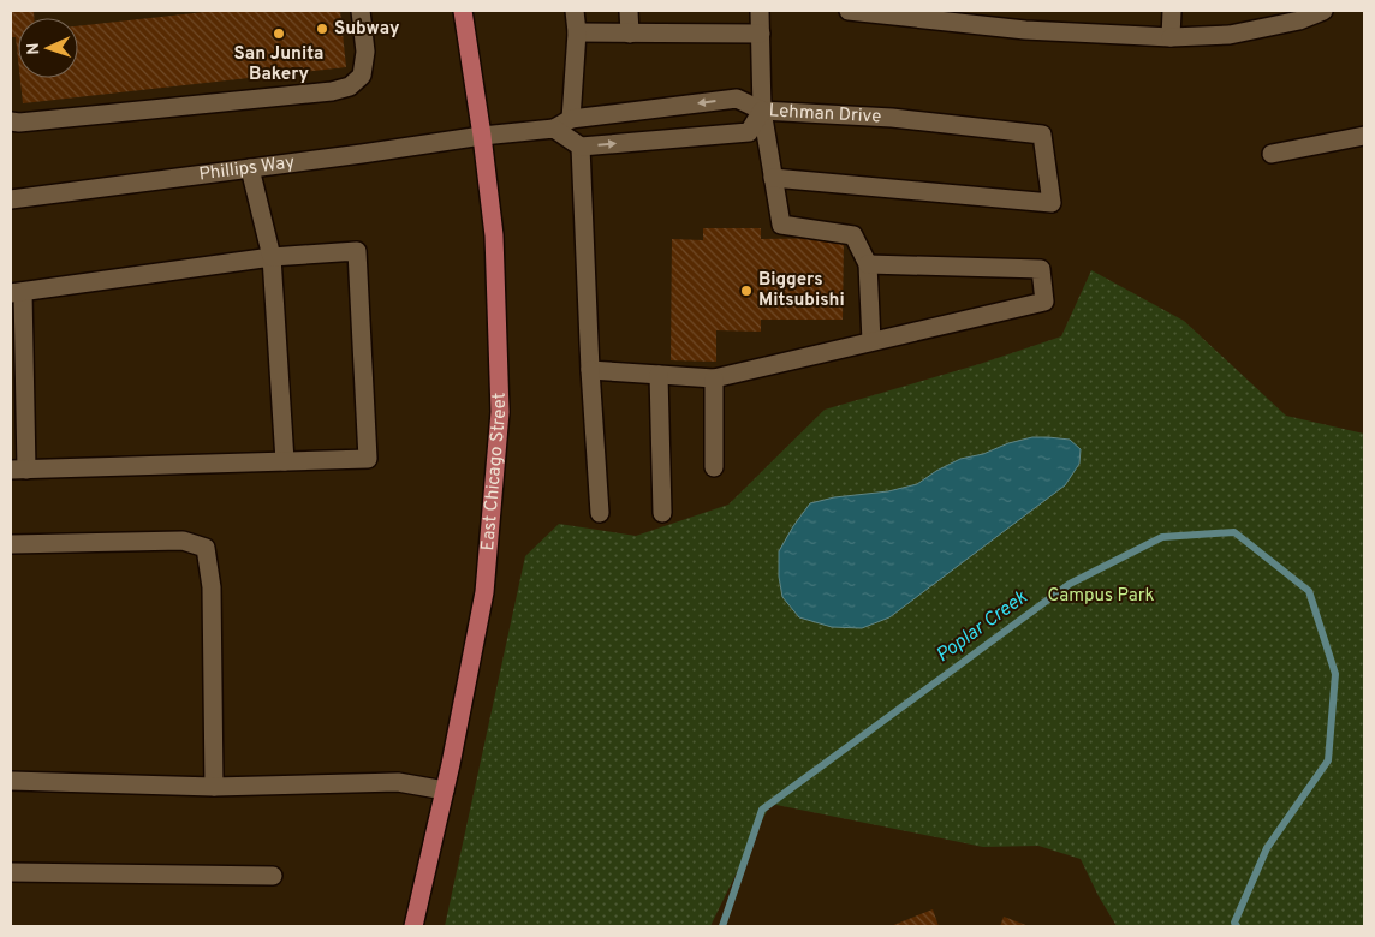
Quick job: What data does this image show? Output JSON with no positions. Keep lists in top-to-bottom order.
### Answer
{
  "streets": {
    "main road": ["East Chicago Street"],
    "lane": ["Lehman Drive", "Phillips Way"]
  },
  "crossings": [
    ["Phillips Way", "East Chicago Street"]
  ],
  "water": ["Poplar Creek"],
  "parks": ["Campus Park"],
  "places": ["Subway", "San Junita Bakery", "Biggers Mitsubishi"],
  "north": "left"
}
